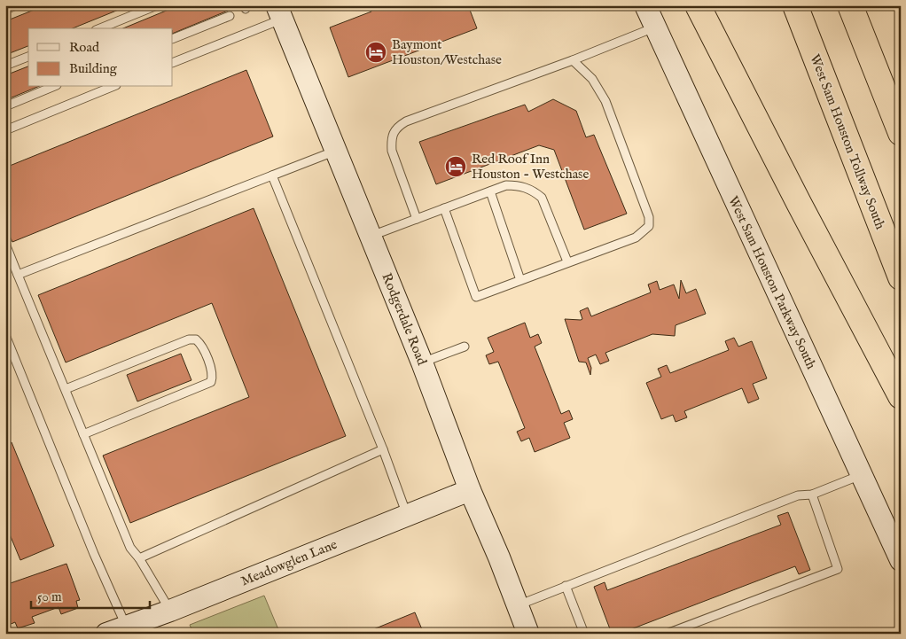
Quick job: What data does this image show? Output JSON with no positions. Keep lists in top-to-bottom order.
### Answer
{
  "streets": {
    "highway": ["West Sam Houston Tollway South"],
    "street": ["West Sam Houston Parkway South", "Rodgerdale Road", "Meadowglen Lane"]
  },
  "crossings": [
    ["Rodgerdale Road", "Meadowglen Lane"]
  ],
  "places": {
    "hotel": ["Baymont Houston/Westchase", "Red Roof Inn Houston - Westchase"]
  },
  "legend": ["Road", "Building"],
  "scale_bar": "50 m"
}
